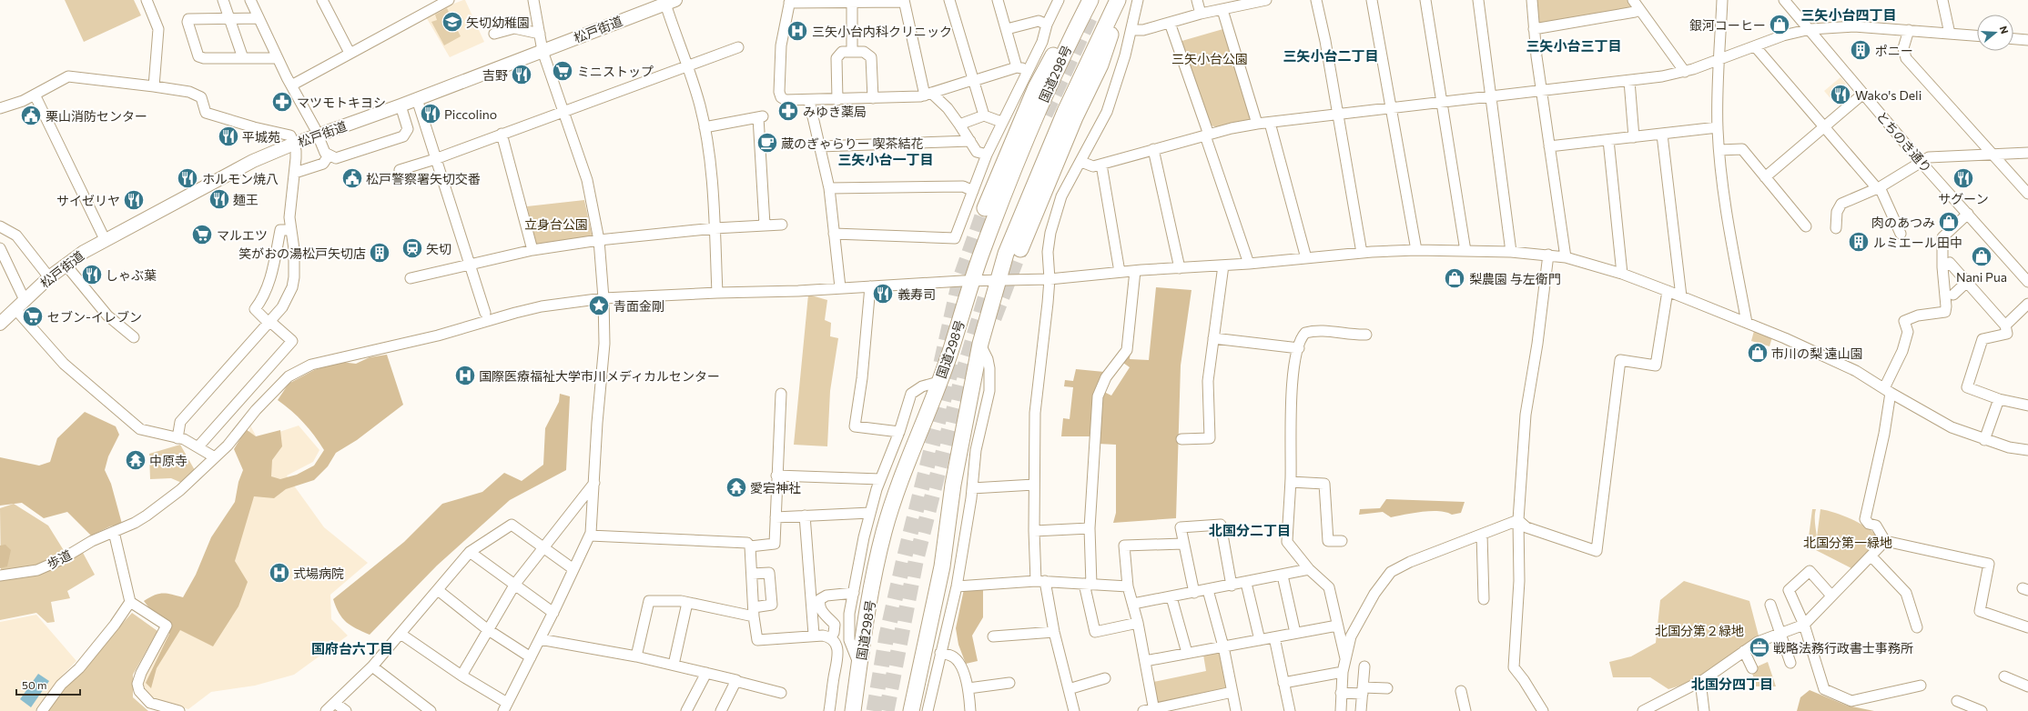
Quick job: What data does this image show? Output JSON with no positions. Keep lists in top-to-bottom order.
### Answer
{
  "streets": {
    "highway": ["国道298号"],
    "main road": ["松戸街道"],
    "street": ["とちのき通り", "歩道"]
  },
  "crossings": [
    ["国道298号", "歩道"]
  ],
  "districts": [
    "三矢小台四丁目",
    "三矢小台三丁目",
    "三矢小台二丁目",
    "三矢小台一丁目",
    "北国分二丁目",
    "国府台六丁目",
    "北国分四丁目"
  ],
  "parks": [
    "三矢小台公園",
    "立身台公園",
    "北国分第一緑地",
    "北国分第２緑地"
  ],
  "places": {
    "school or university": ["矢切幼稚園"],
    "shop": [
      "銀河コーヒー",
      "肉のあつみ",
      "Nani Pua",
      "梨農園 与左衛門",
      "市川の梨 遠山園"
    ],
    "hospital": ["三矢小台内科クリニック", "国際医療福祉大学市川メディカルセンター", "式場病院"],
    "building": ["ポニー", "ルミエール田中", "笑がおの湯松戸矢切店"],
    "supermarket": ["ミニストップ", "マルエツ", "セブン-イレブン"],
    "restaurant": [
      "吉野",
      "Wako's Deli",
      "Piccolino",
      "平城苑",
      "ホルモン焼八",
      "サグーン",
      "麺王",
      "サイゼリヤ",
      "しゃぶ葉",
      "義寿司"
    ],
    "pharmacy": ["マツモトキヨシ", "みゆき薬局"],
    "public building": ["栗山消防センター", "松戸警察署矢切交番"],
    "cafe": ["蔵のぎゃらりー 喫茶結花"],
    "station": ["矢切"],
    "place": ["青面金剛"],
    "temple": ["中原寺", "愛宕神社"],
    "office": ["戦略法務行政書士事務所"]
  },
  "scale_bar": "50 m",
  "north": "right"
}
